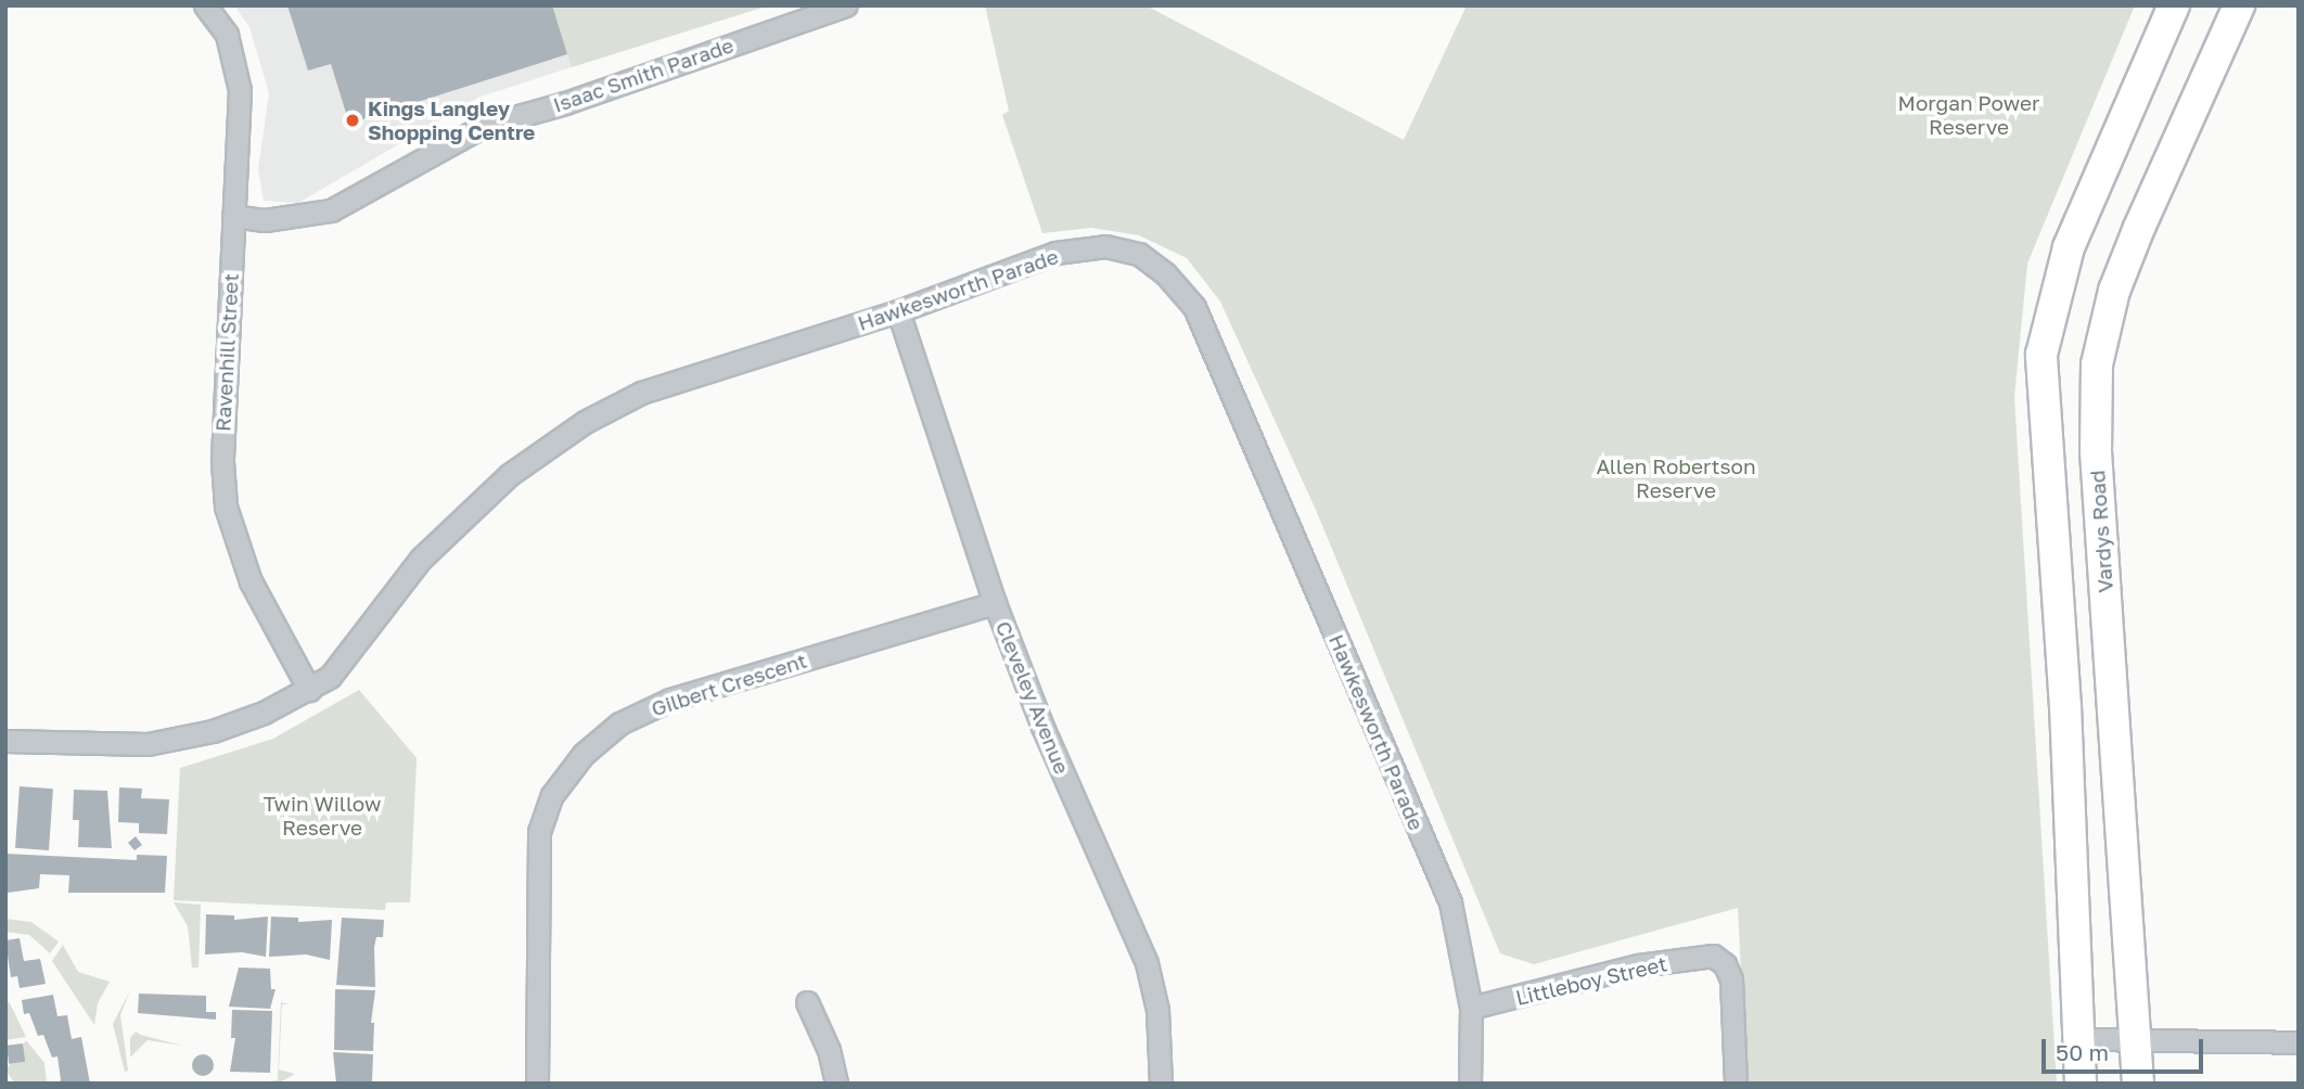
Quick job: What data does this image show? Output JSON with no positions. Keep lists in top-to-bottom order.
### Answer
{
  "streets": {
    "main road": ["Vardys Road"],
    "street": [
      "Isaac Smith Parade",
      "Hawkesworth Parade",
      "Ravenhill Street",
      "Gilbert Crescent",
      "Cleveley Avenue",
      "Littleboy Street"
    ]
  },
  "crossings": [
    ["Isaac Smith Parade", "Ravenhill Street"],
    ["Hawkesworth Parade", "Ravenhill Street"],
    ["Hawkesworth Parade", "Cleveley Avenue"],
    ["Hawkesworth Parade", "Littleboy Street"],
    ["Gilbert Crescent", "Cleveley Avenue"]
  ],
  "parks": ["Morgan Power Reserve", "Allen Robertson Reserve", "Twin Willow Reserve"],
  "places": ["Kings Langley Shopping Centre"],
  "scale_bar": "50 m"
}
